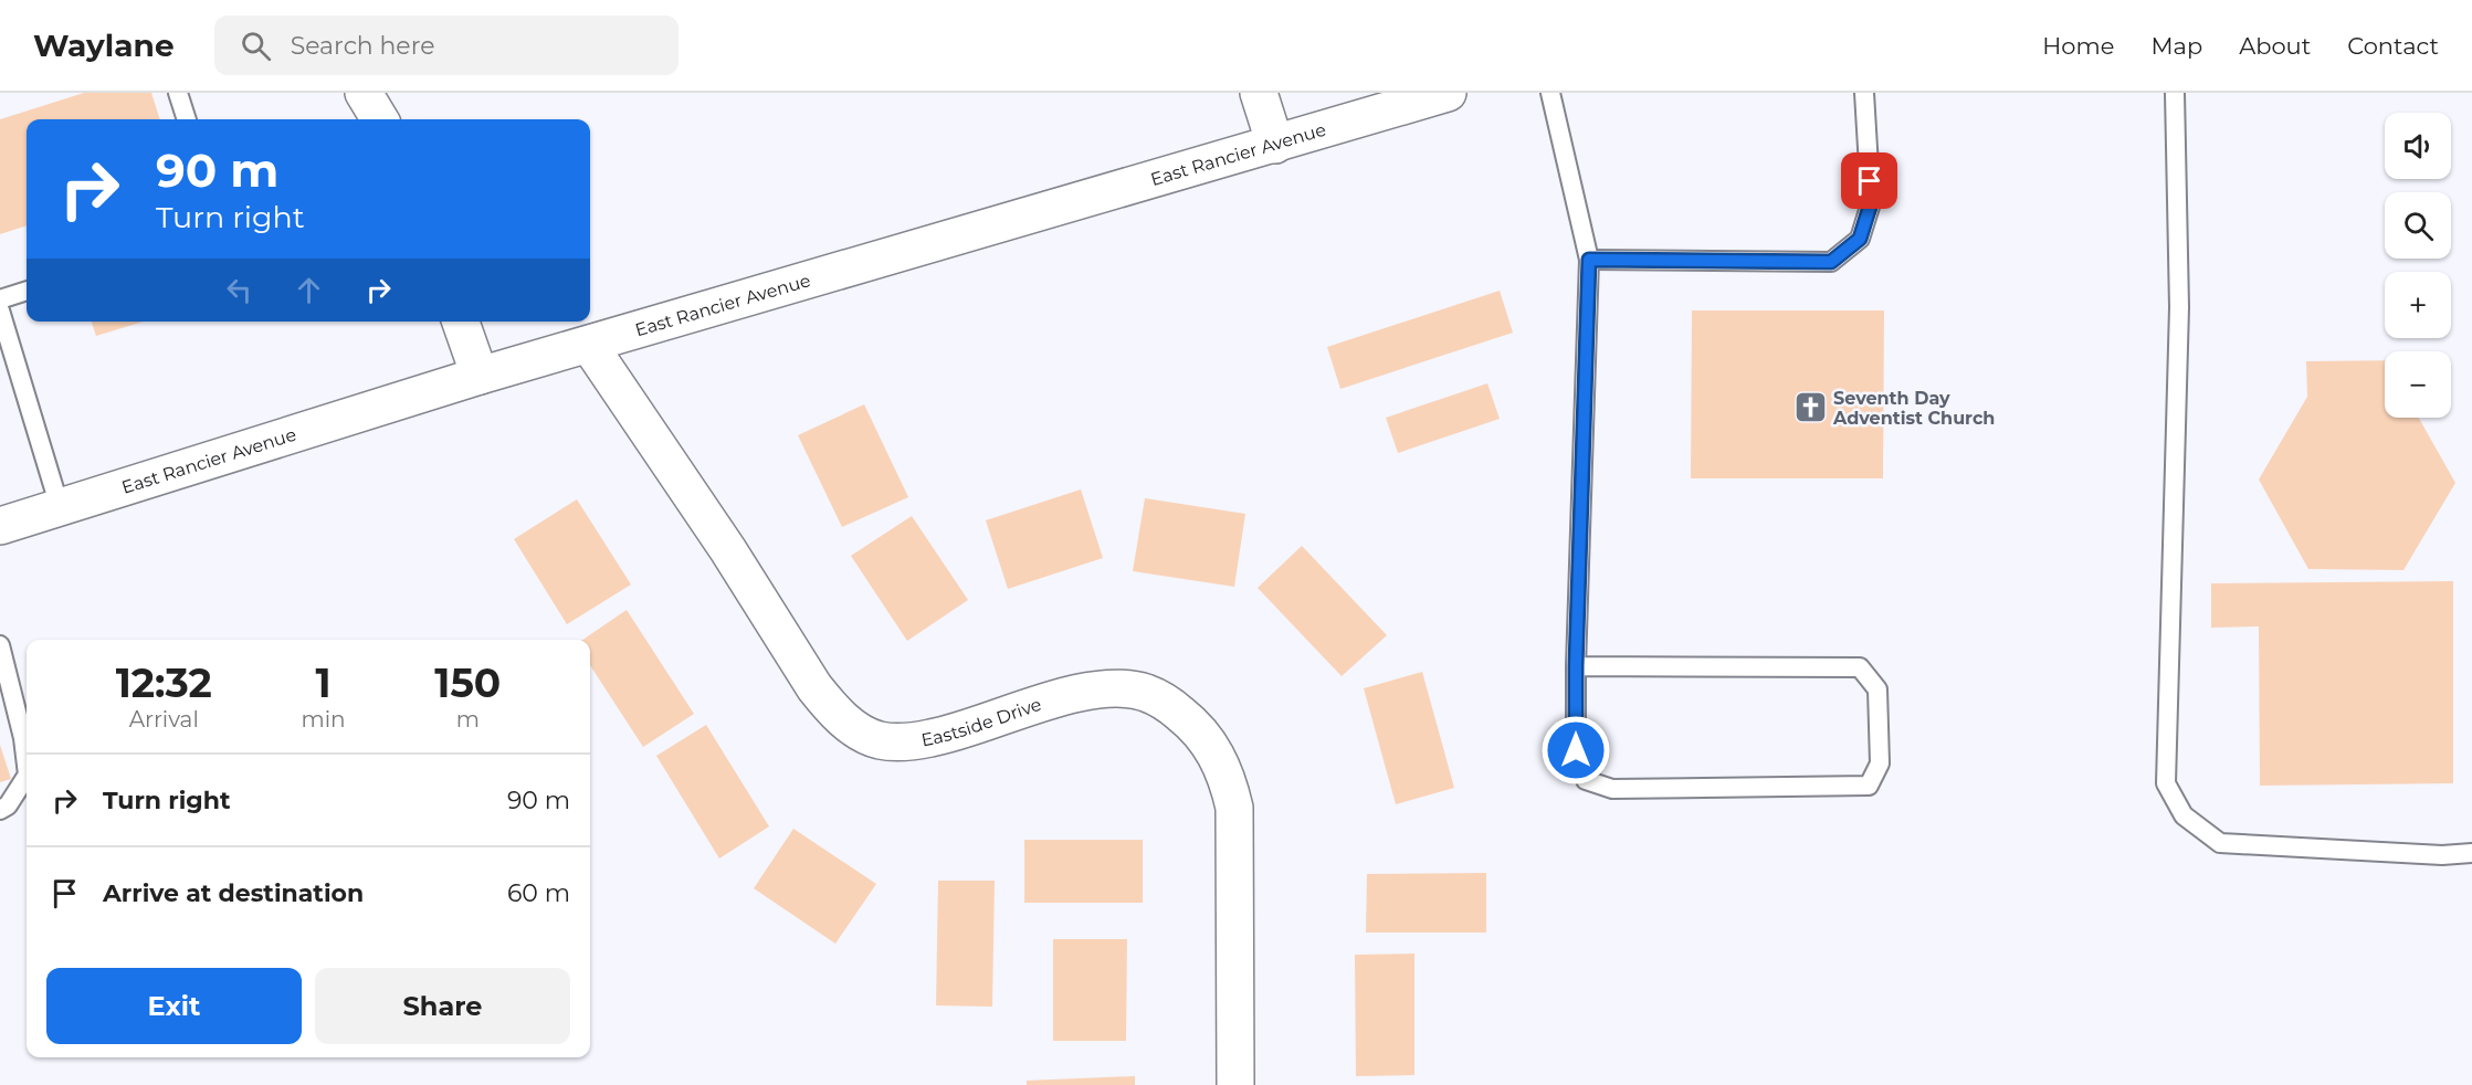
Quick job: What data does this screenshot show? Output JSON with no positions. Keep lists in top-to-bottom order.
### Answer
{
  "streets": {
    "main road": ["East Rancier Avenue", "Eastside Drive"]
  },
  "crossings": [
    ["East Rancier Avenue", "Eastside Drive"]
  ],
  "places": {
    "church": ["Seventh Day Adventist Church"]
  },
  "page": {
    "header": "Waylane",
    "search": "Search here",
    "nav": [
      "Home",
      "Map",
      "About",
      "Contact"
    ],
    "map_buttons": ["+", "−"],
    "turn": ["90 m", "Turn right"],
    "eta": [
      "12:32",
      "Arrival",
      "1",
      "min",
      "150",
      "m"
    ],
    "list": [
      {
        "name": "Turn right",
        "value": "90 m"
      },
      {
        "name": "Arrive at destination",
        "value": "60 m"
      }
    ],
    "buttons": ["Exit", "Share"]
  }
}
